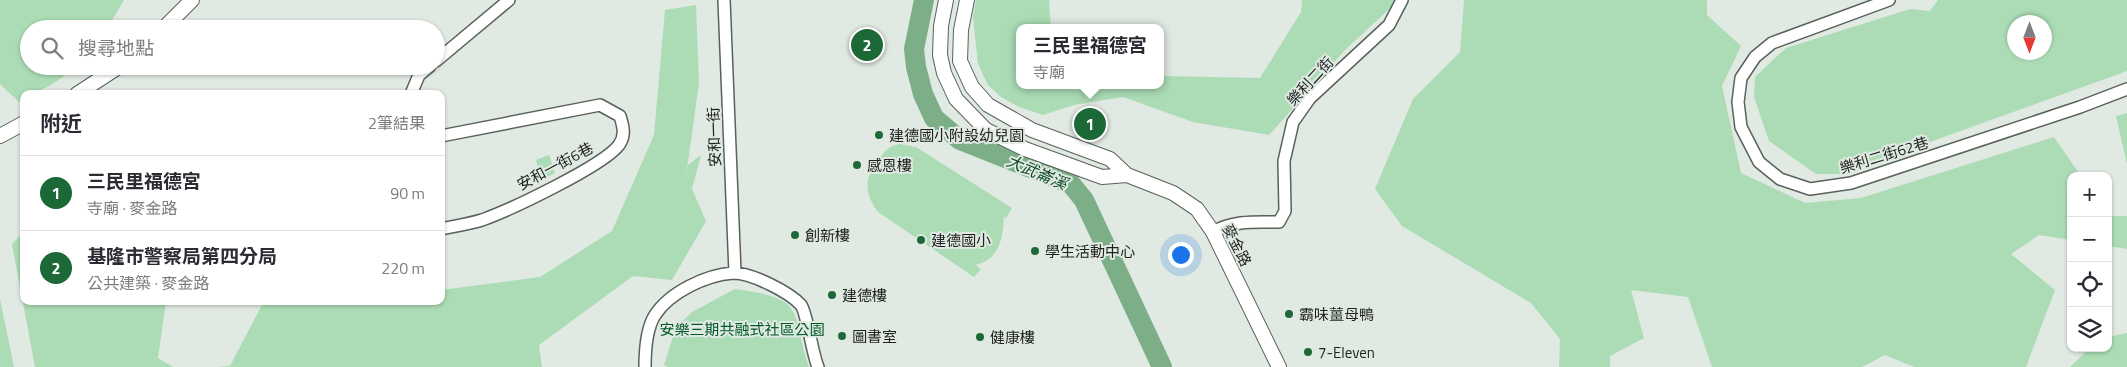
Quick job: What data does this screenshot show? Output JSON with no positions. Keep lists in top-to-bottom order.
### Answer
{
  "streets": {
    "street": [
      "樂利二街",
      "安和一街",
      "樂利二街62巷",
      "安和一街6巷",
      "麥金路"
    ]
  },
  "crossings": [
    ["樂利二街", "麥金路"]
  ],
  "water": ["大武崙溪"],
  "parks": ["安樂三期共融式社區公園"],
  "places": [
    "建德國小附設幼兒園",
    "感恩樓",
    "創新樓",
    "建德國小",
    "學生活動中心",
    "建德樓",
    "霸味薑母鴨",
    "圖書室",
    "健康樓",
    "7-Eleven"
  ],
  "north": "bottom",
  "page": {
    "search": "搜尋地點",
    "popup": ["三民里福德宮", "寺廟"],
    "pins": ["2", "1"],
    "heading": ["附近", "2筆結果"],
    "list": [
      {
        "mark": "1",
        "name": "三民里福德宮",
        "note": "寺廟 · 麥金路",
        "value": "90 m"
      },
      {
        "mark": "2",
        "name": "基隆市警察局第四分局",
        "note": "公共建築 · 麥金路",
        "value": "220 m"
      }
    ],
    "map_buttons": ["+", "−"]
  }
}
